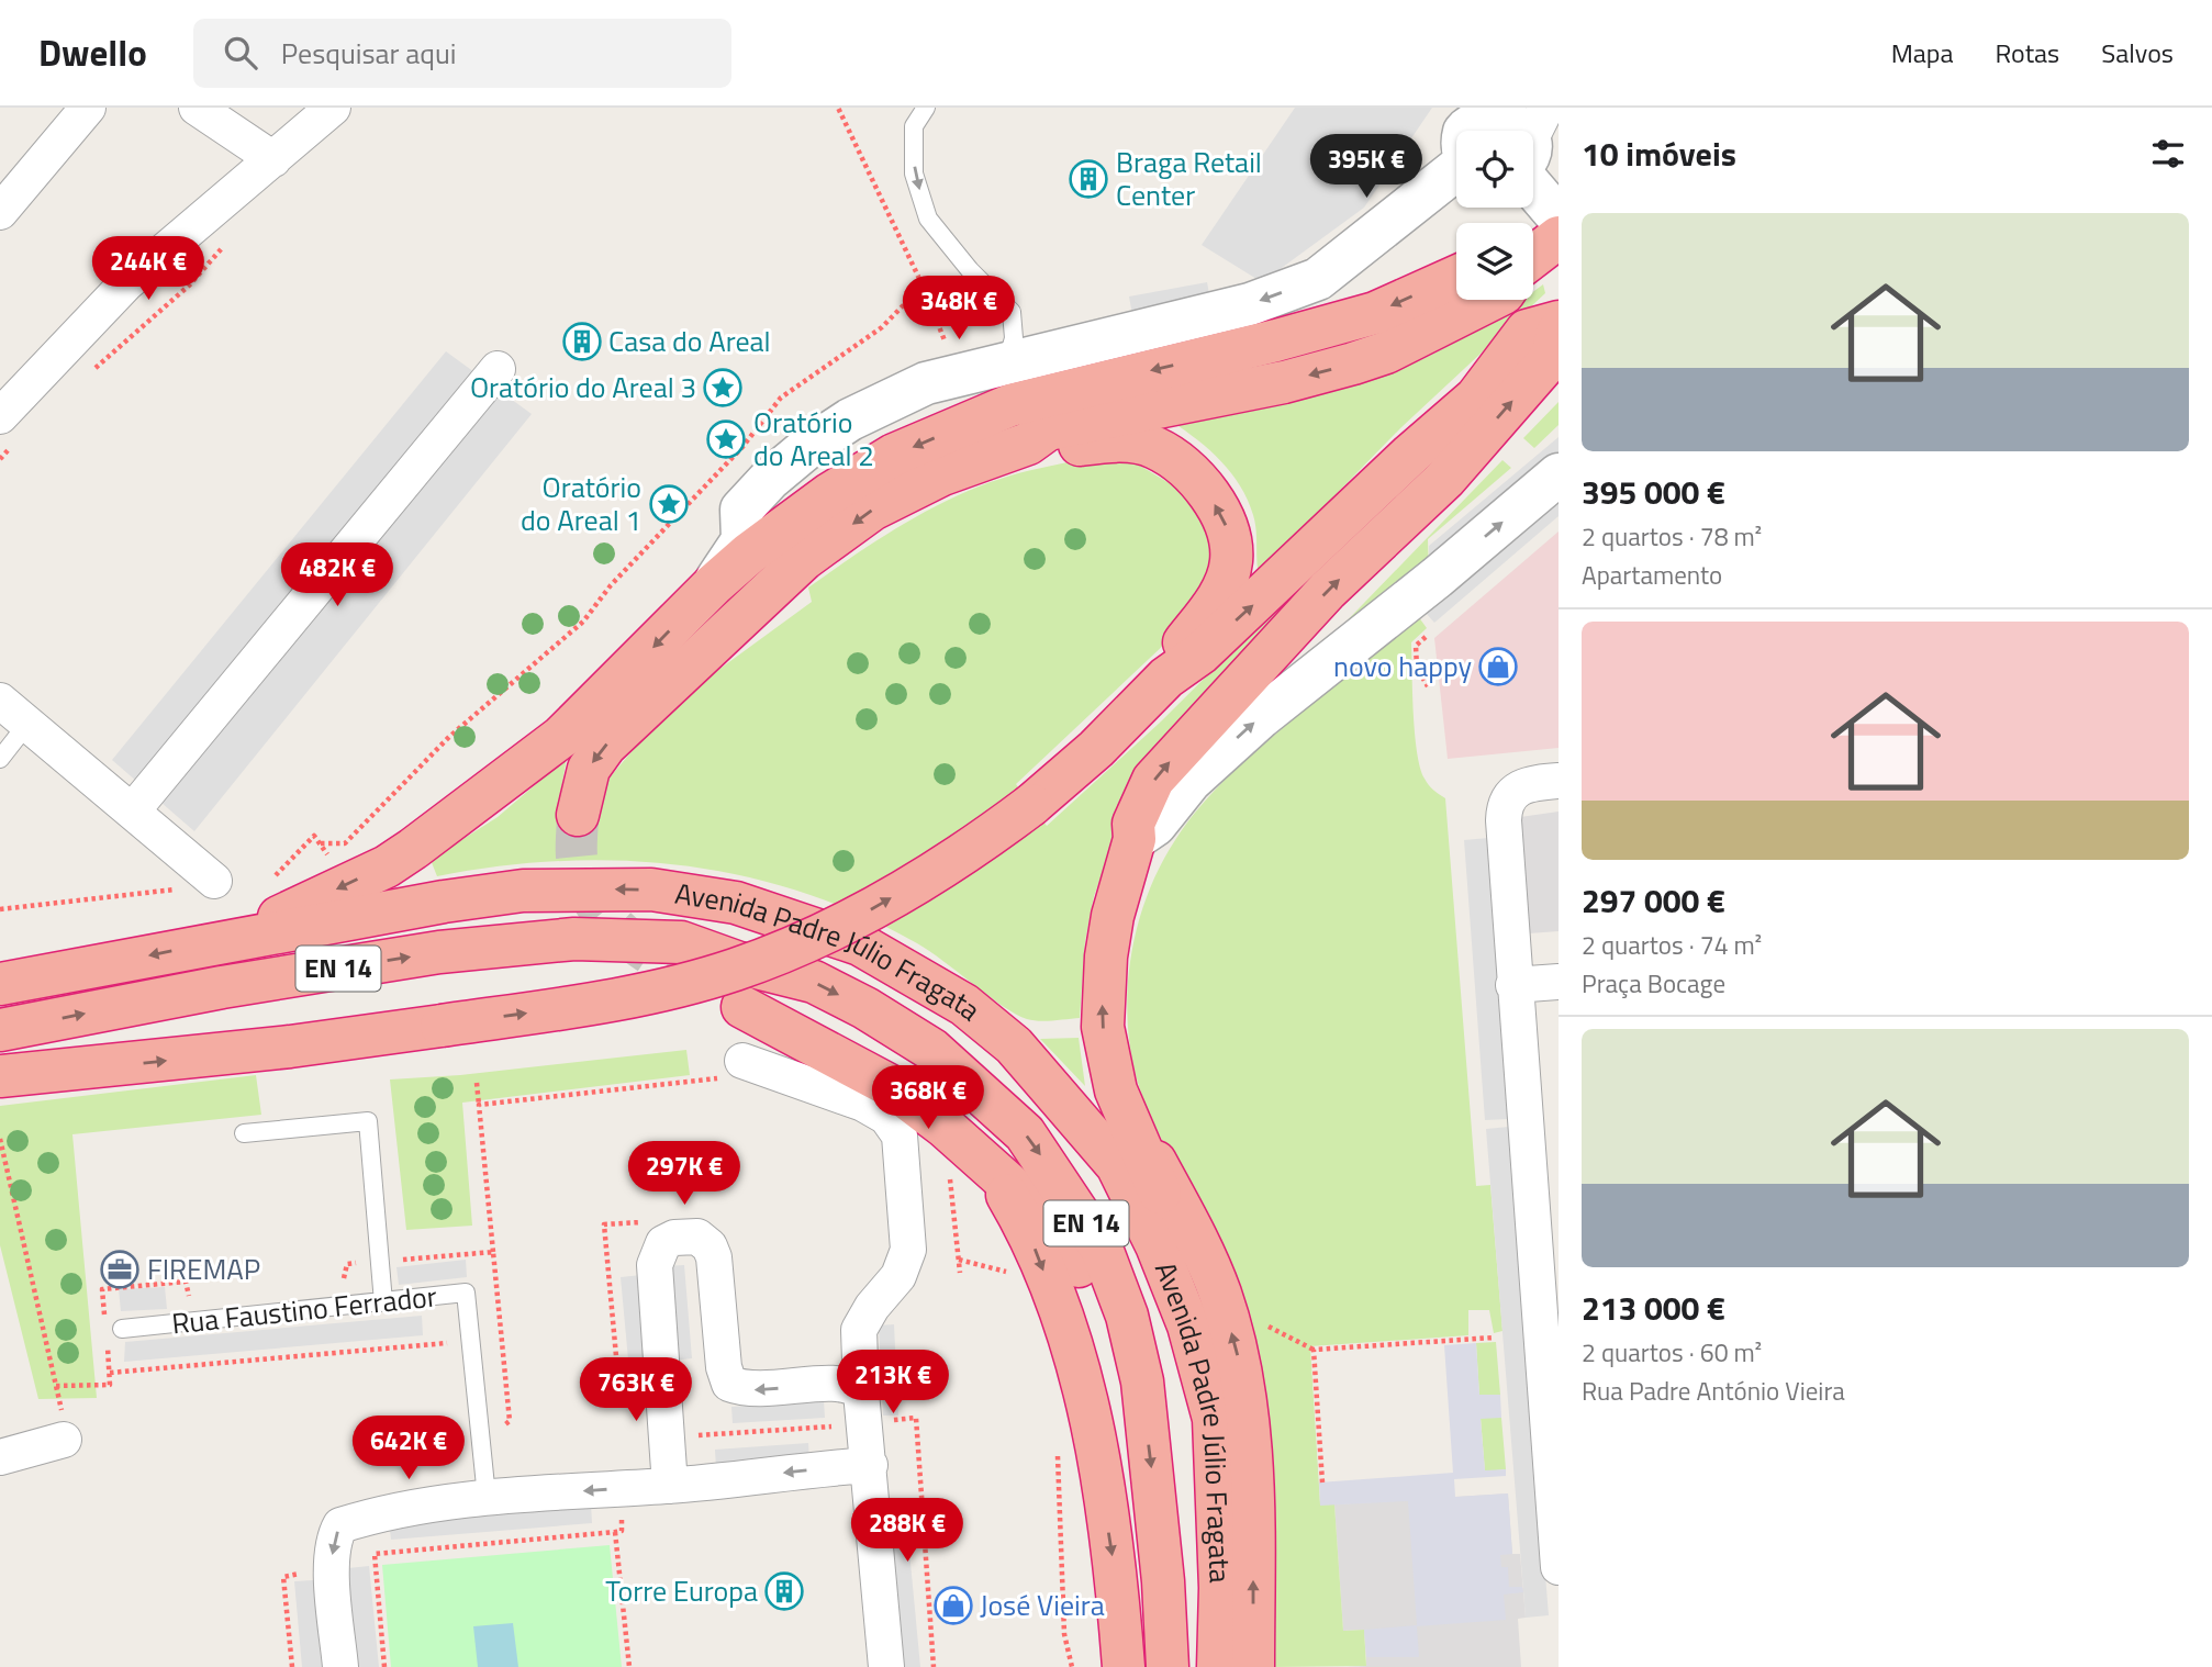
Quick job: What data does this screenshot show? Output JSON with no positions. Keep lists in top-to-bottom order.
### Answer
{
  "streets": {
    "highway": ["Avenida Padre Júlio Fragata", "EN 14"],
    "lane": ["Rua Faustino Ferrador"]
  },
  "places": {
    "building": ["Braga Retail Center", "Casa do Areal", "Torre Europa"],
    "place": ["Oratório do Areal 3", "Oratório do Areal 2", "Oratório do Areal 1"],
    "shop": ["novo happy", "José Vieira"],
    "office": ["FIREMAP"]
  },
  "page": {
    "header": "Dwello",
    "search": "Pesquisar aqui",
    "nav": ["Mapa", "Rotas", "Salvos"],
    "heading": "10 imóveis",
    "price": [
      "395K €",
      "244K €",
      "348K €",
      "482K €",
      "368K €",
      "297K €",
      "213K €",
      "763K €",
      "642K €",
      "288K €"
    ],
    "list": [
      {
        "name": "395 000 €",
        "note": "2 quartos · 78 m² · Apartamento"
      },
      {
        "name": "297 000 €",
        "note": "2 quartos · 74 m² · Praça Bocage"
      },
      {
        "name": "213 000 €",
        "note": "2 quartos · 60 m² · Rua Padre António Vieira"
      }
    ]
  }
}
